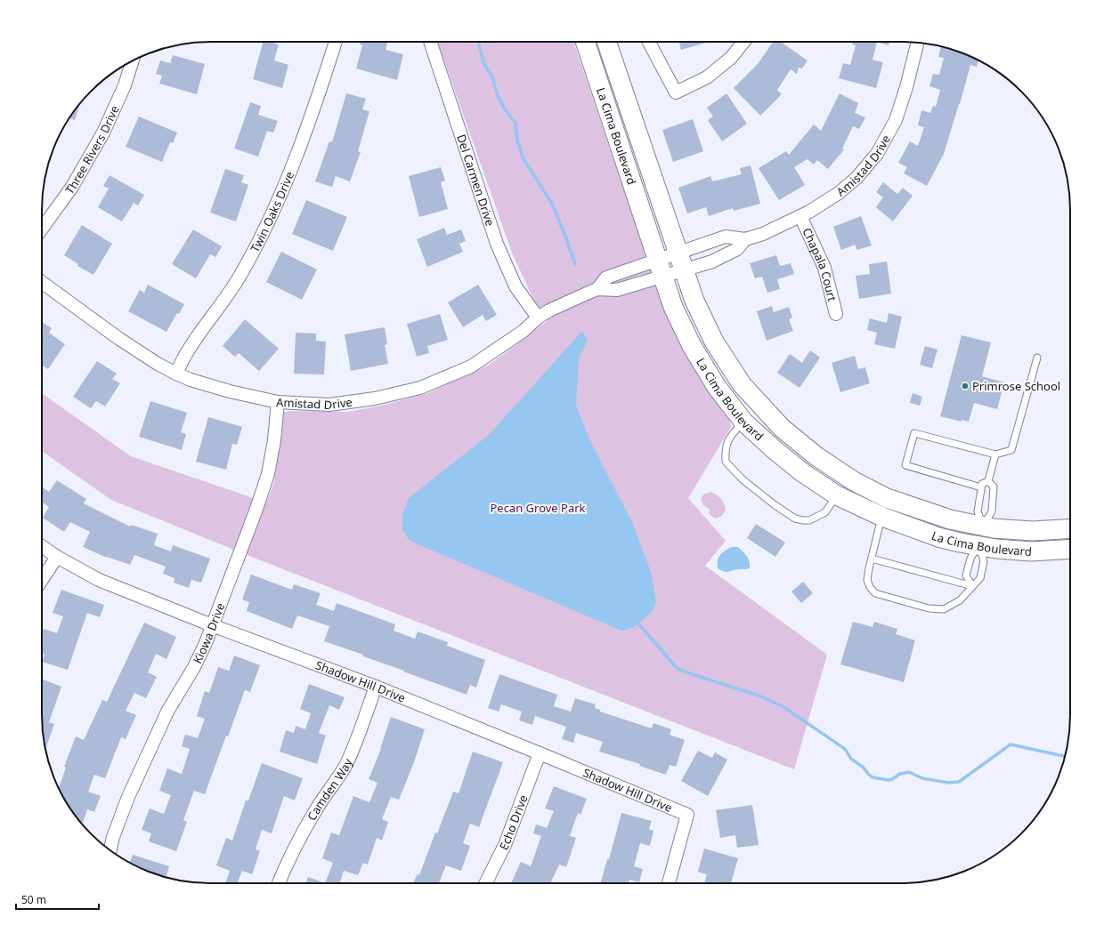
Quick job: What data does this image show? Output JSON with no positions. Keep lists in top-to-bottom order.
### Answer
{
  "streets": {
    "street": [
      "La Cima Boulevard",
      "Three Rivers Drive",
      "Amistad Drive",
      "Del Carmen Drive",
      "Twin Oaks Drive",
      "Chapala Court",
      "Kiowa Drive",
      "Shadow Hill Drive",
      "Camden Way",
      "Echo Drive"
    ]
  },
  "crossings": [
    ["La Cima Boulevard", "Amistad Drive"],
    ["Amistad Drive", "Del Carmen Drive"],
    ["Amistad Drive", "Twin Oaks Drive"],
    ["Amistad Drive", "Chapala Court"],
    ["Amistad Drive", "Kiowa Drive"],
    ["Kiowa Drive", "Shadow Hill Drive"],
    ["Shadow Hill Drive", "Camden Way"],
    ["Shadow Hill Drive", "Echo Drive"]
  ],
  "parks": ["Pecan Grove Park"],
  "places": ["Primrose School"],
  "scale_bar": "50 m"
}
